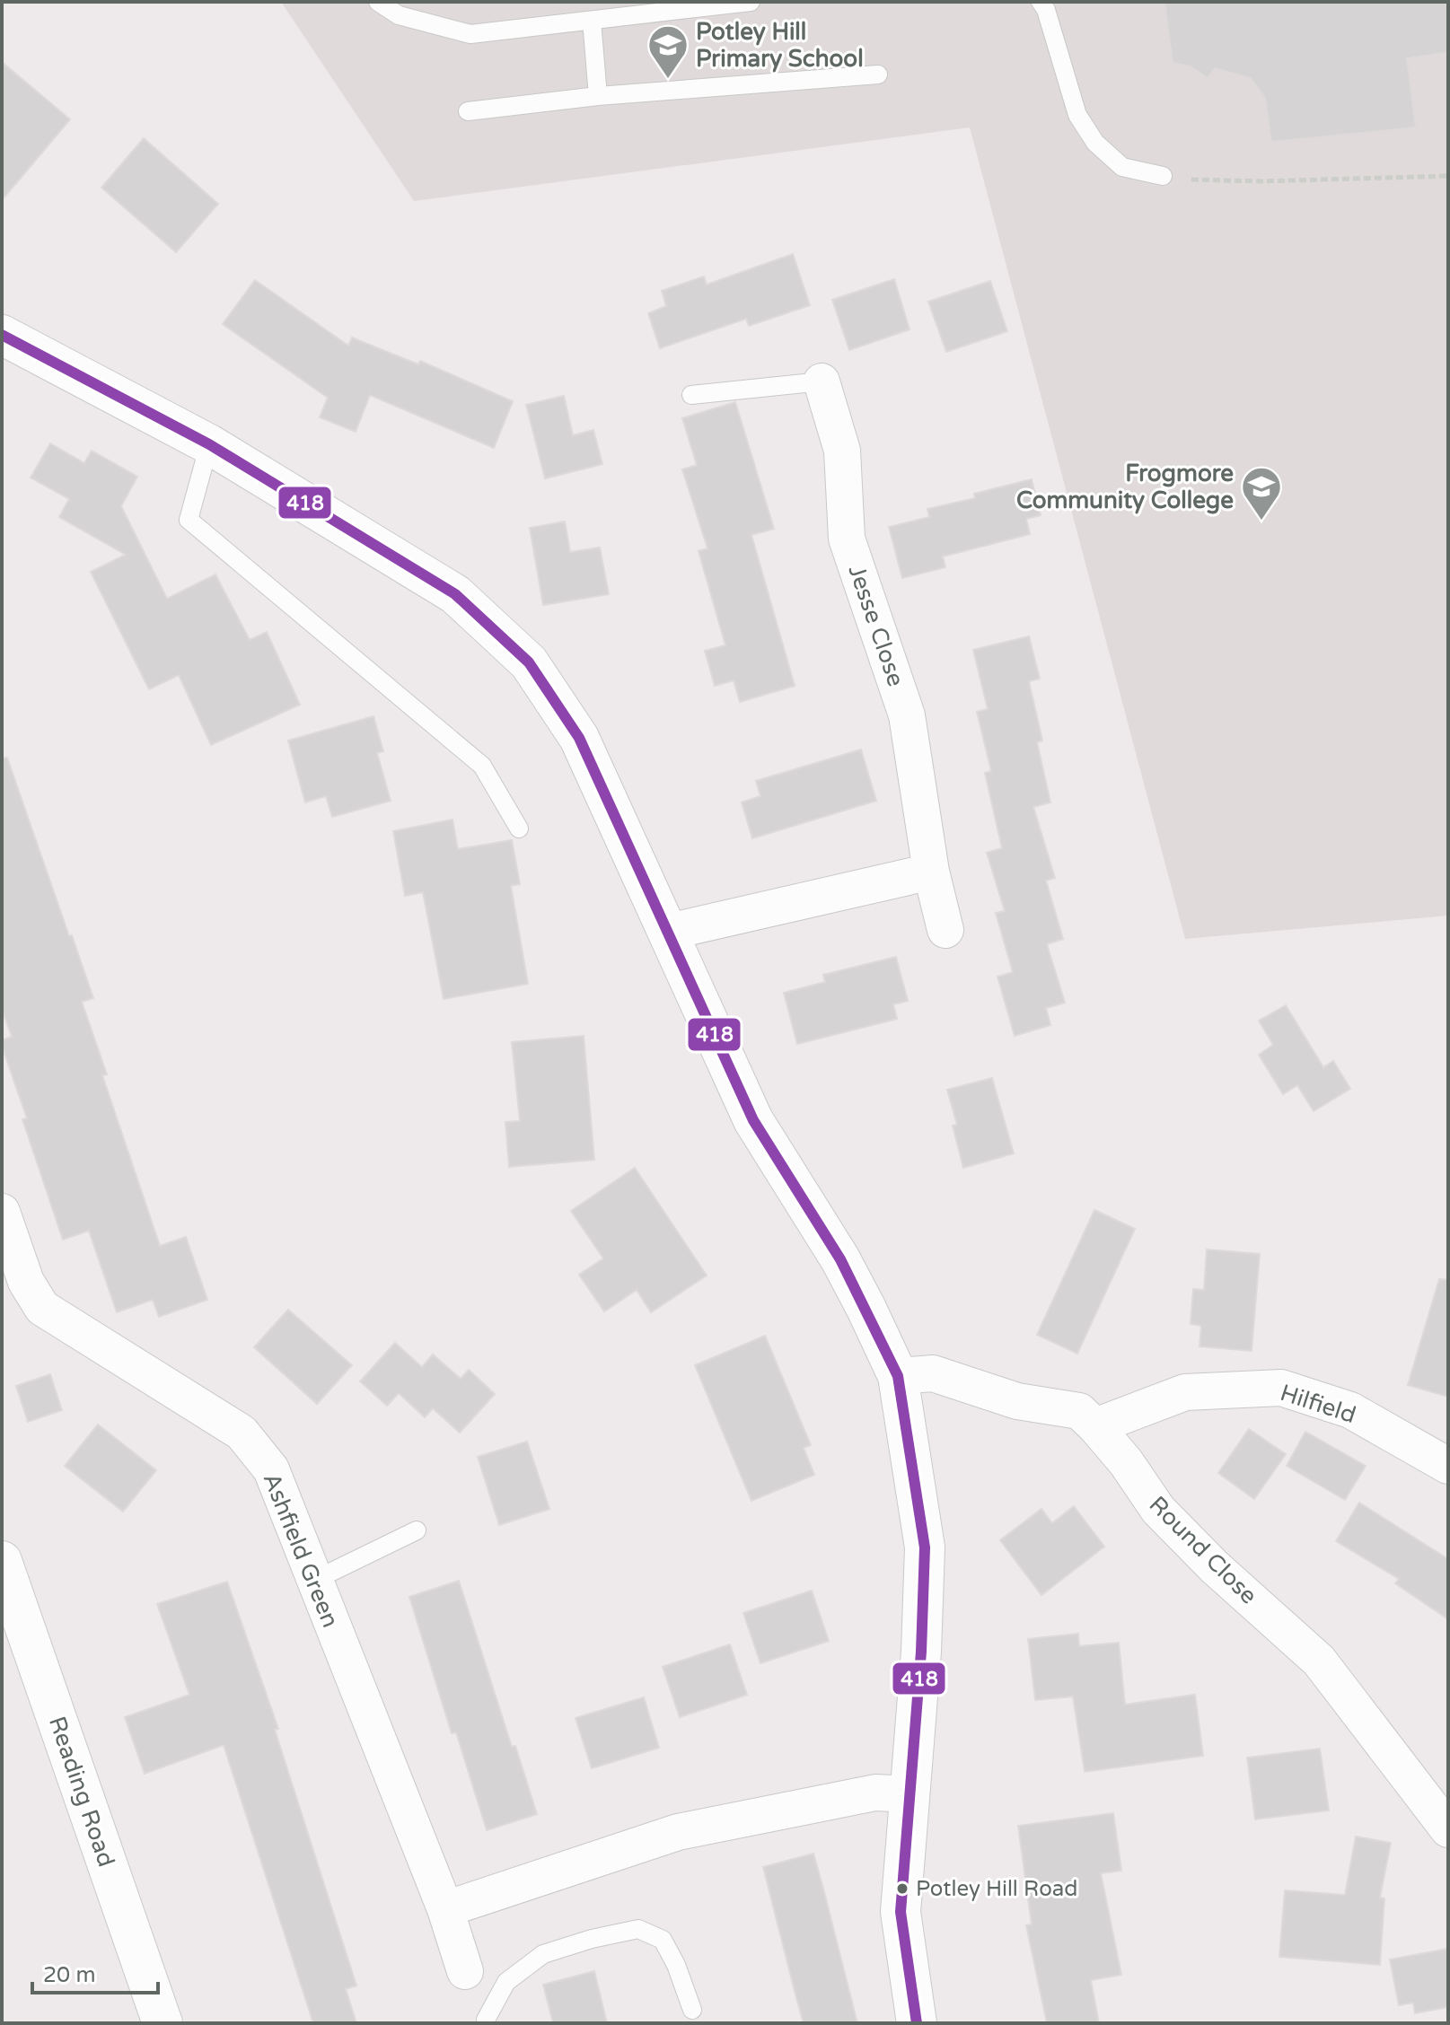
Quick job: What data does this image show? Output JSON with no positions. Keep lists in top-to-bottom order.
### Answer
{
  "streets": {
    "street": [
      "Jesse Close",
      "Hilfield",
      "Ashfield Green",
      "Round Close",
      "Reading Road"
    ]
  },
  "crossings": [
    ["Hilfield", "Round Close"]
  ],
  "places": {
    "school or university": ["Potley Hill Primary School", "Frogmore Community College"],
    "other": ["Potley Hill Road"]
  },
  "lines": ["transit line 418"],
  "scale_bar": "20 m"
}
